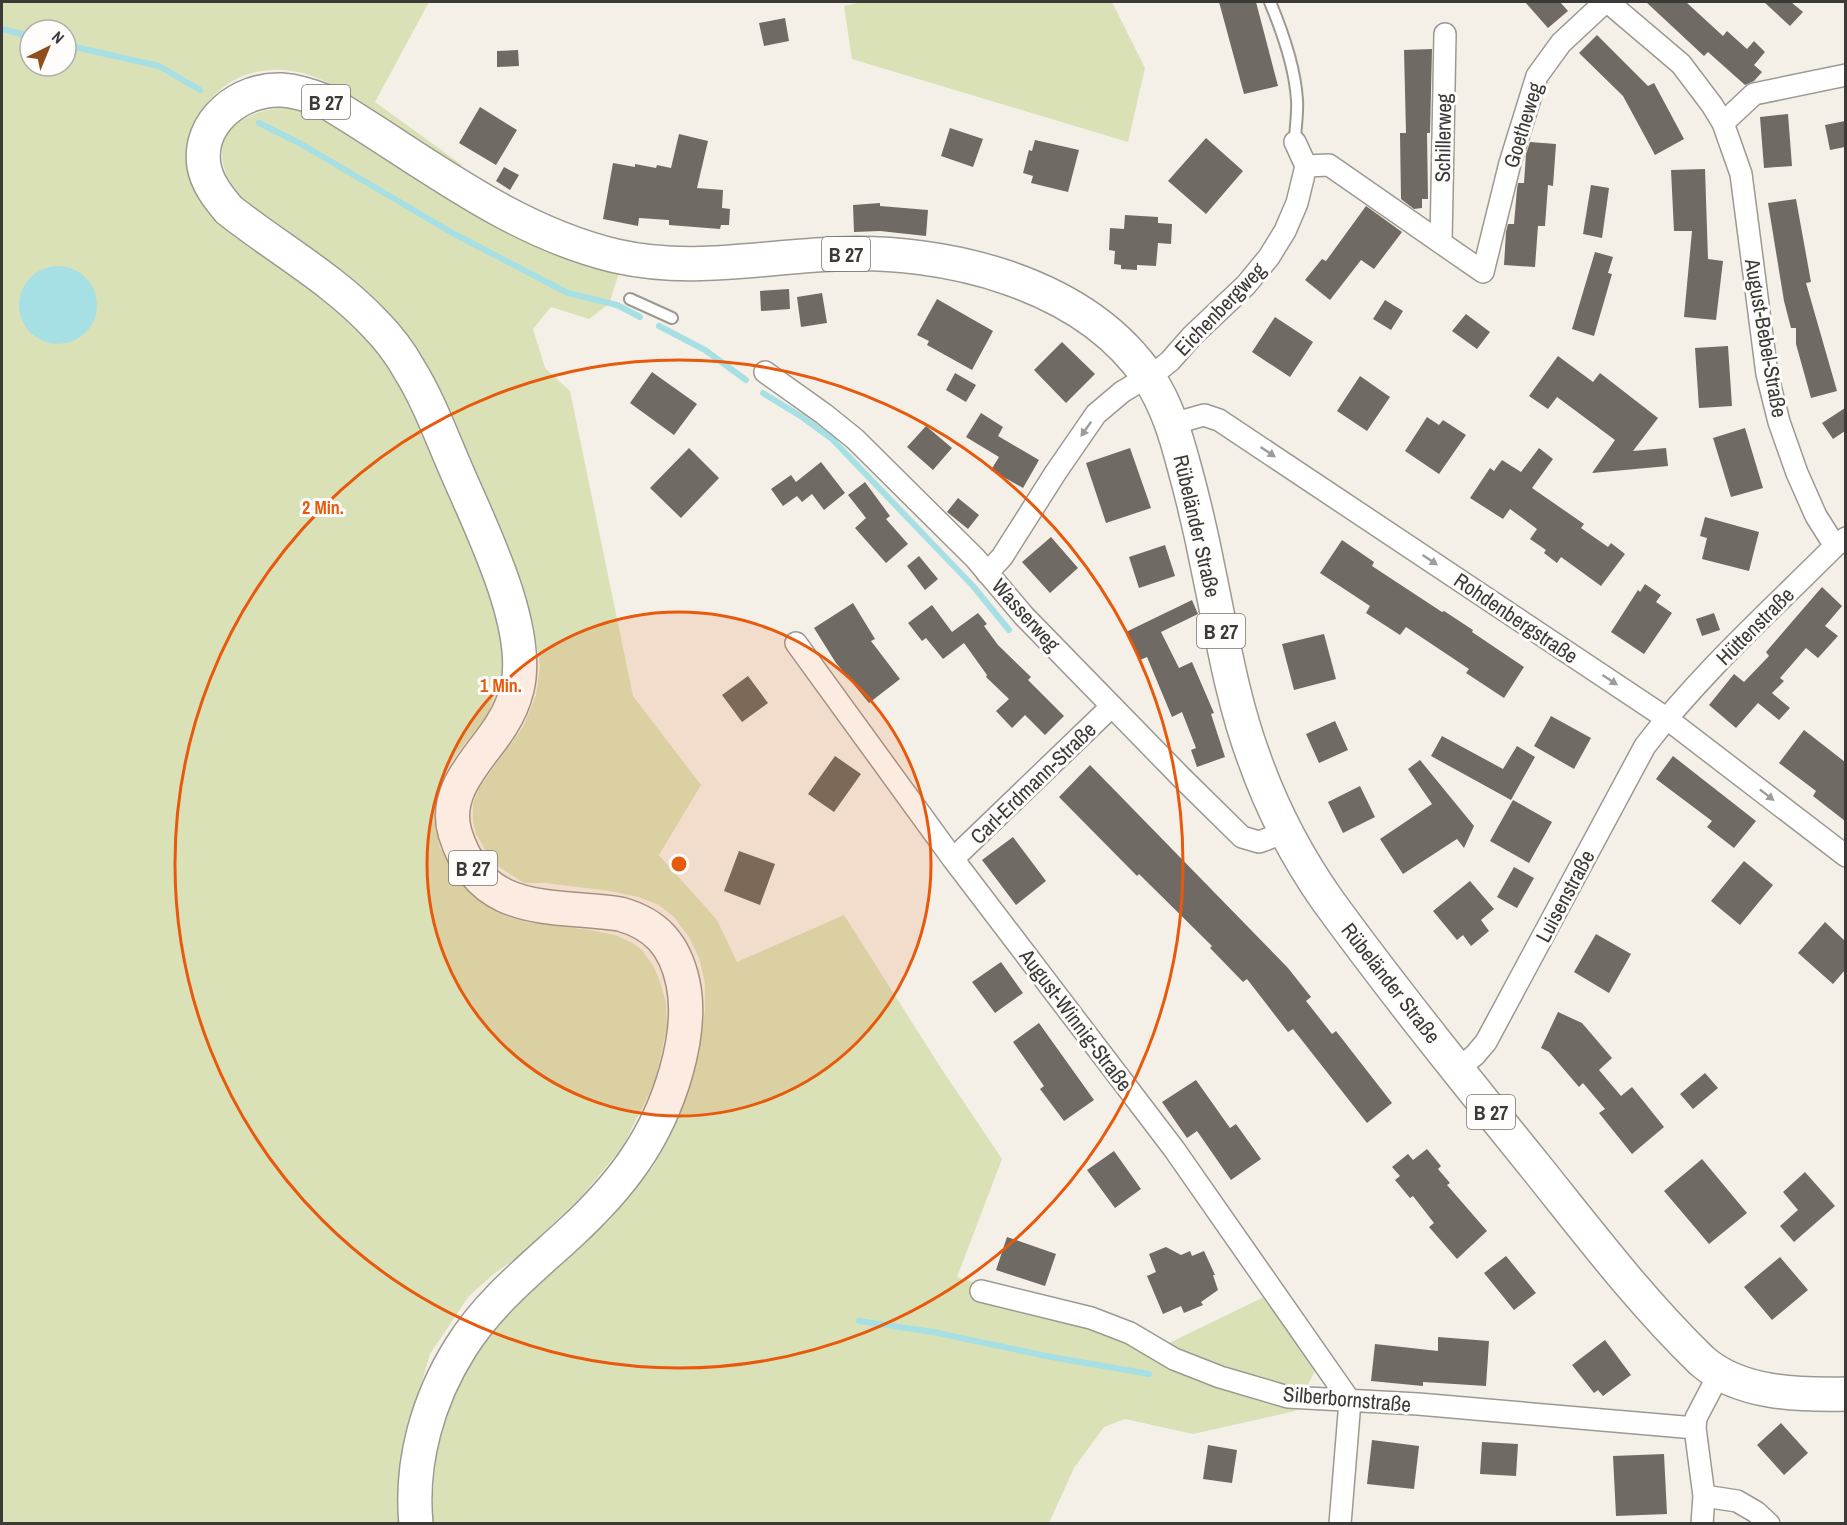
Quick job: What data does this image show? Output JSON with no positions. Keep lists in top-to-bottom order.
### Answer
{
  "streets": {
    "main road": ["B 27", "Rübeländer Straße"],
    "street": [
      "Goetheweg",
      "Schillerweg",
      "Eichenbergweg",
      "August-Bebel-Straße",
      "Wasserweg",
      "Rohdenbergstraße",
      "Hüttenstraße",
      "Carl-Erdmann-Straße",
      "Luisenstraße",
      "August-Winnig-Straße",
      "Silberbornstraße"
    ]
  },
  "crossings": [
    ["B 27", "Rübeländer Straße"],
    ["Goetheweg", "Schillerweg"],
    ["Goetheweg", "August-Bebel-Straße"],
    ["Eichenbergweg", "Rübeländer Straße"],
    ["Eichenbergweg", "Wasserweg"],
    ["August-Bebel-Straße", "Hüttenstraße"],
    ["Rübeländer Straße", "Wasserweg"],
    ["Rübeländer Straße", "Rohdenbergstraße"],
    ["Rübeländer Straße", "Luisenstraße"],
    ["Wasserweg", "Carl-Erdmann-Straße"],
    ["Rohdenbergstraße", "Hüttenstraße"],
    ["Rohdenbergstraße", "Luisenstraße"],
    ["Hüttenstraße", "Luisenstraße"],
    ["Carl-Erdmann-Straße", "August-Winnig-Straße"],
    ["August-Winnig-Straße", "Silberbornstraße"]
  ],
  "one_way": ["Eichenbergweg", "Rohdenbergstraße"],
  "north": "top right",
  "rings": ["2 Min.", "1 Min."]
}
